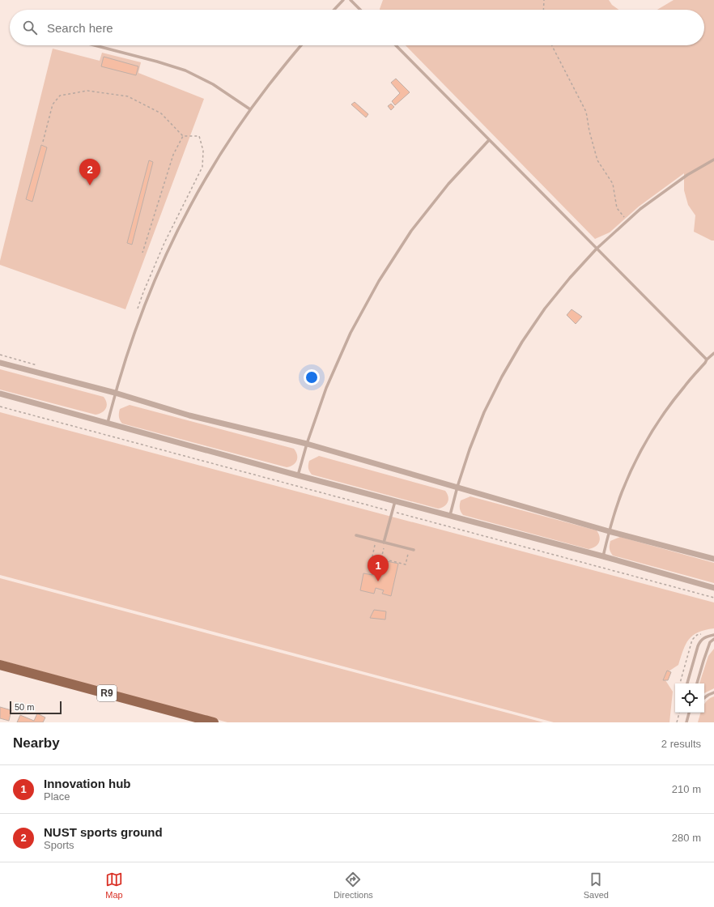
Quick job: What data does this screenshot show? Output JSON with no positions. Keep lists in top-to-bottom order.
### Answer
{
  "streets": {
    "highway": ["R9"]
  },
  "scale_bar": "50 m",
  "page": {
    "search": "Search here",
    "pins": ["2", "1"],
    "scale": "50 m",
    "heading": ["Nearby", "2 results"],
    "list": [
      {
        "mark": "1",
        "name": "Innovation hub",
        "note": "Place",
        "value": "210 m"
      },
      {
        "mark": "2",
        "name": "NUST sports ground",
        "note": "Sports",
        "value": "280 m"
      }
    ],
    "nav": ["Map", "Directions", "Saved"]
  }
}
